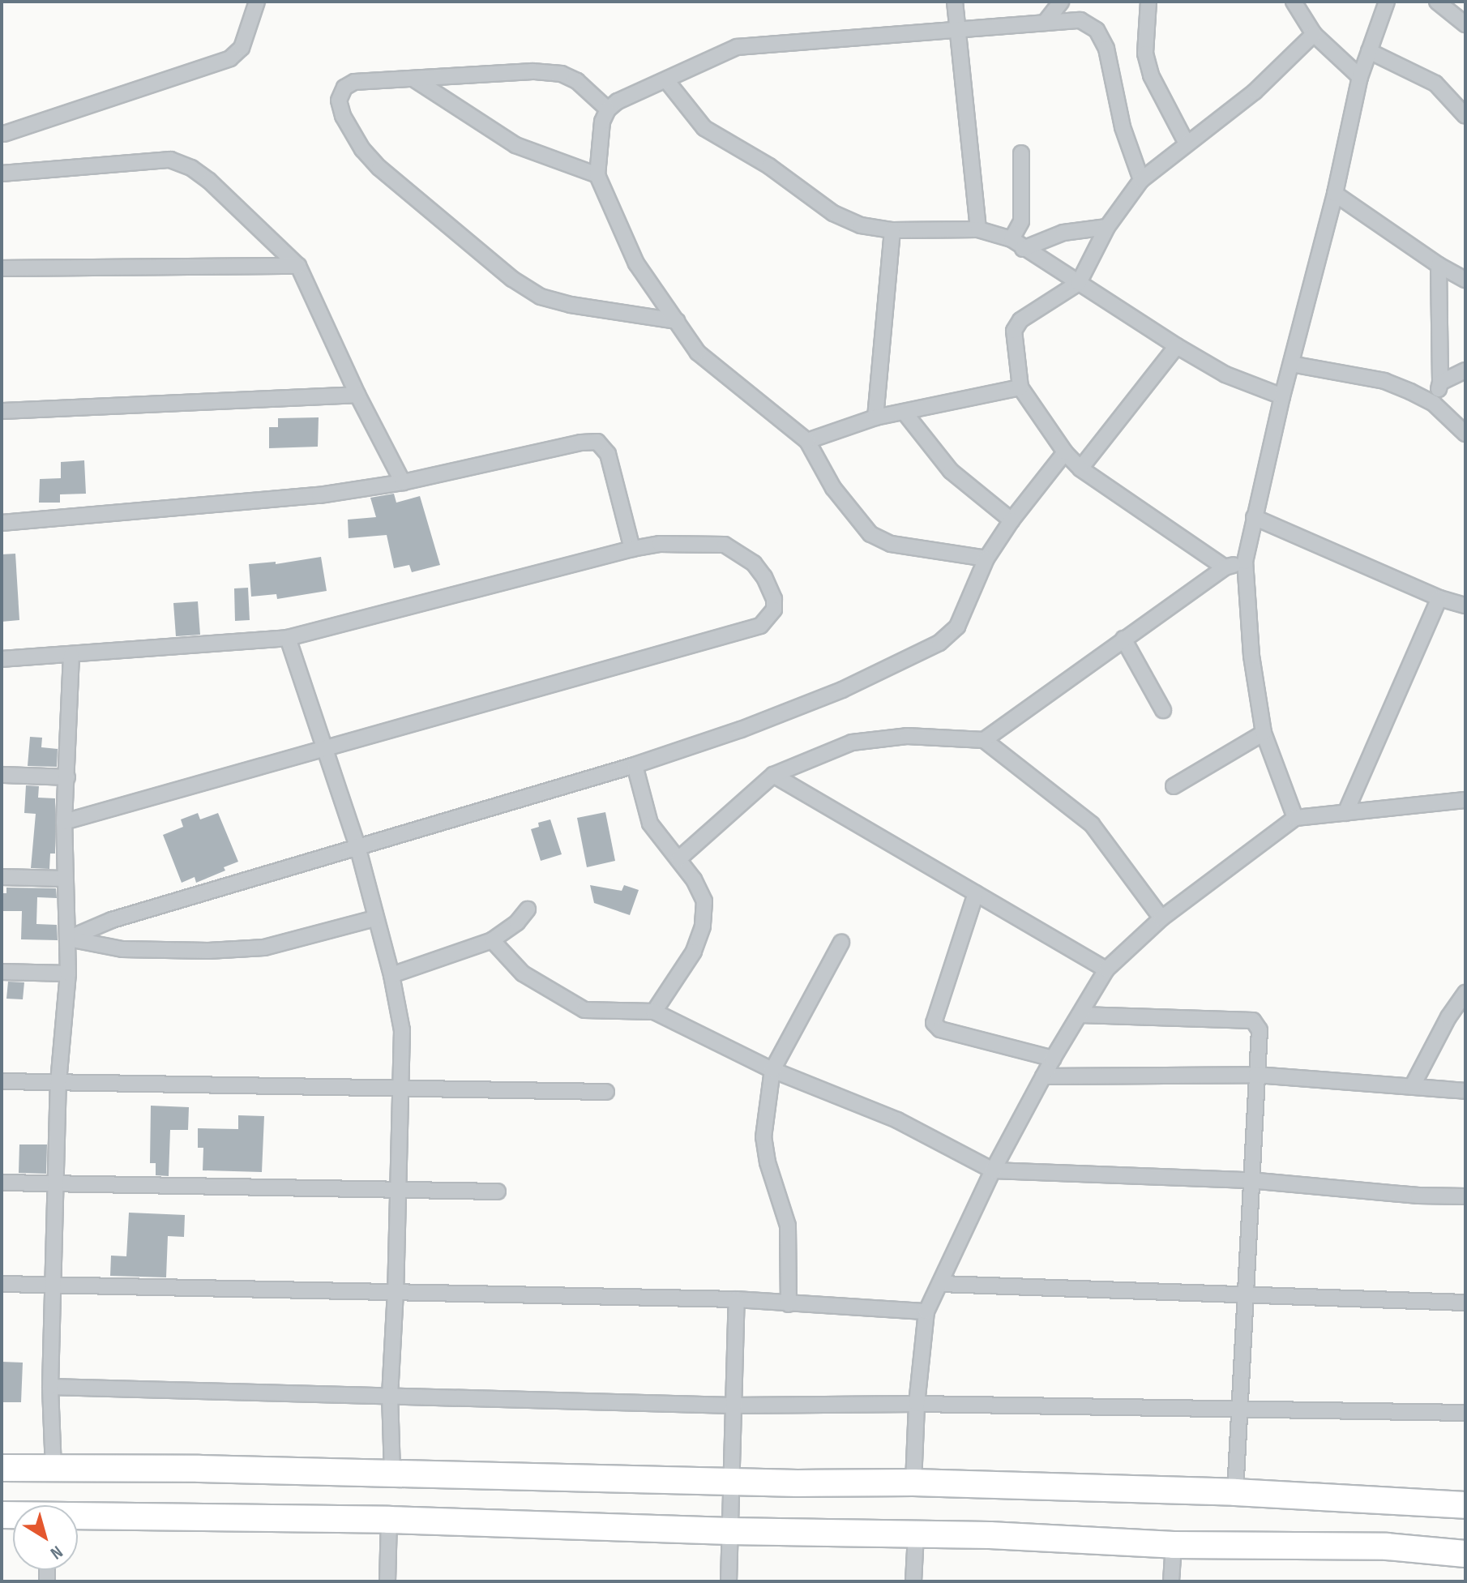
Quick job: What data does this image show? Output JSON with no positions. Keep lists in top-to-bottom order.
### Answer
{
  "north": "bottom right"
}
